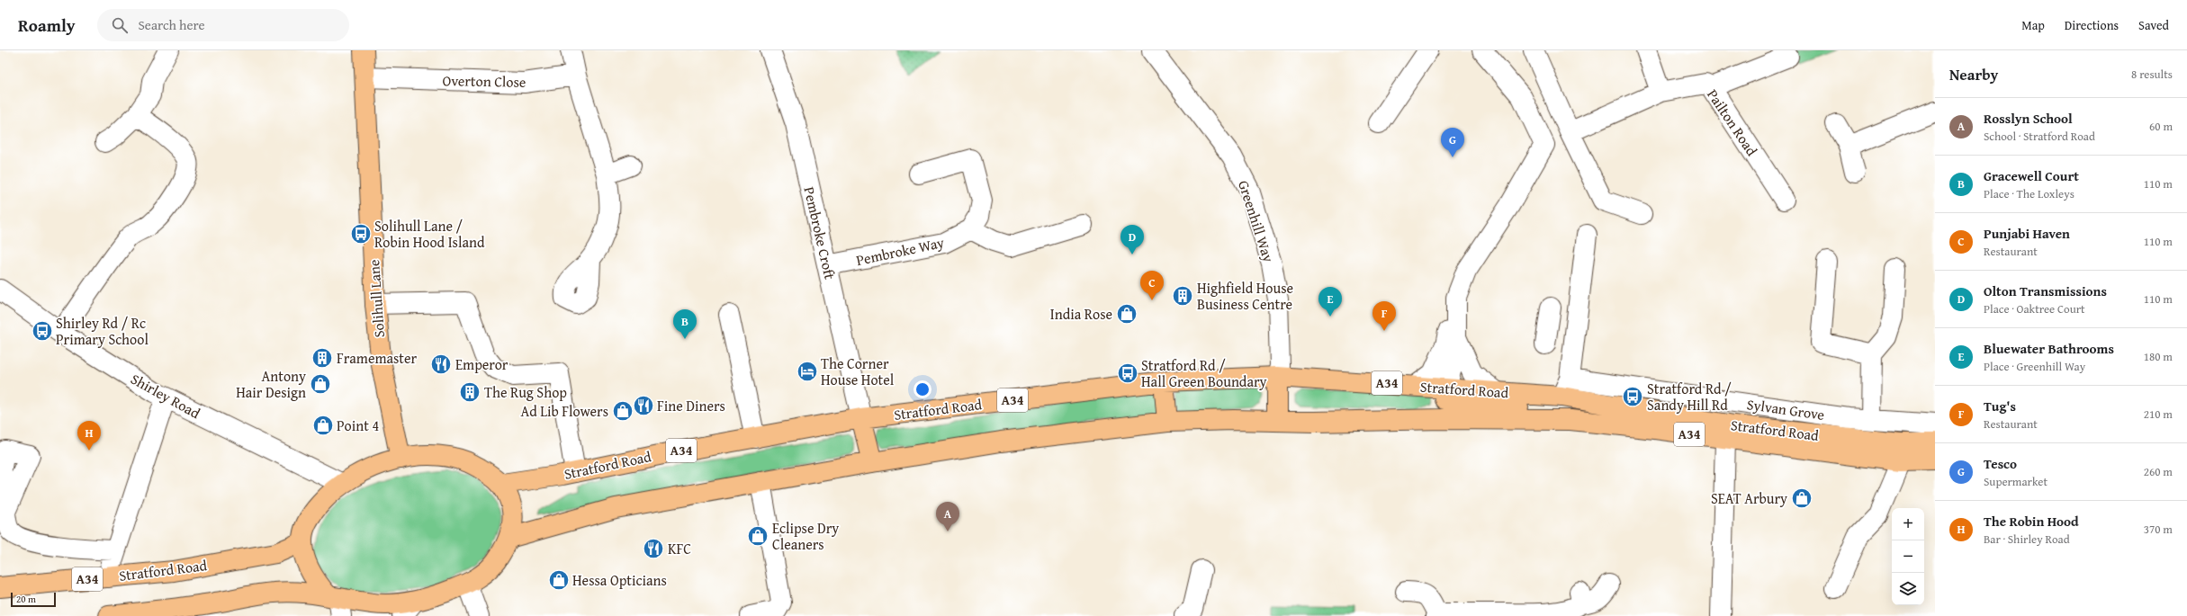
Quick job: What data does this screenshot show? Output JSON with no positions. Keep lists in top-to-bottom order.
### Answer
{
  "streets": {
    "main road": ["Solihull Lane", "A34", "Stratford Road"],
    "street": [
      "Overton Close",
      "Pailton Road",
      "Greenhill Way",
      "Pembroke Croft",
      "Pembroke Way",
      "Shirley Road",
      "Sylvan Grove"
    ]
  },
  "crossings": [
    ["Overton Close", "Solihull Lane"],
    ["Greenhill Way", "Stratford Road"],
    ["Pembroke Croft", "Pembroke Way"],
    ["Pembroke Croft", "Stratford Road"]
  ],
  "places": {
    "bus stop": [
      "Solihull Lane / Robin Hood Island",
      "Shirley Rd / Rc Primary School",
      "Stratford Rd / Hall Green Boundary",
      "Stratford Rd / Sandy Hill Rd"
    ],
    "building": ["Highfield House Business Centre", "Framemaster", "The Rug Shop"],
    "shop": [
      "India Rose",
      "Antony Hair Design",
      "Ad Lib Flowers",
      "Point 4",
      "SEAT Arbury",
      "Eclipse Dry Cleaners",
      "Hessa Opticians"
    ],
    "restaurant": ["Emperor", "Fine Diners", "KFC"],
    "hotel": ["The Corner House Hotel"]
  },
  "scale_bar": "20 m",
  "page": {
    "header": "Roamly",
    "search": "Search here",
    "nav": ["Map", "Directions", "Saved"],
    "heading": ["Nearby", "8 results"],
    "list": [
      {
        "mark": "A",
        "name": "Rosslyn School",
        "note": "School · Stratford Road",
        "value": "60 m"
      },
      {
        "mark": "B",
        "name": "Gracewell Court",
        "note": "Place · The Loxleys",
        "value": "110 m"
      },
      {
        "mark": "C",
        "name": "Punjabi Haven",
        "note": "Restaurant",
        "value": "110 m"
      },
      {
        "mark": "D",
        "name": "Olton Transmissions",
        "note": "Place · Oaktree Court",
        "value": "110 m"
      },
      {
        "mark": "E",
        "name": "Bluewater Bathrooms",
        "note": "Place · Greenhill Way",
        "value": "180 m"
      },
      {
        "mark": "F",
        "name": "Tug's",
        "note": "Restaurant",
        "value": "210 m"
      },
      {
        "mark": "G",
        "name": "Tesco",
        "note": "Supermarket",
        "value": "260 m"
      },
      {
        "mark": "H",
        "name": "The Robin Hood",
        "note": "Bar · Shirley Road",
        "value": "370 m"
      }
    ],
    "pins": [
      "G",
      "D",
      "C",
      "E",
      "F",
      "B",
      "H",
      "A"
    ],
    "map_buttons": ["+", "−"],
    "scale": "20 m"
  }
}
